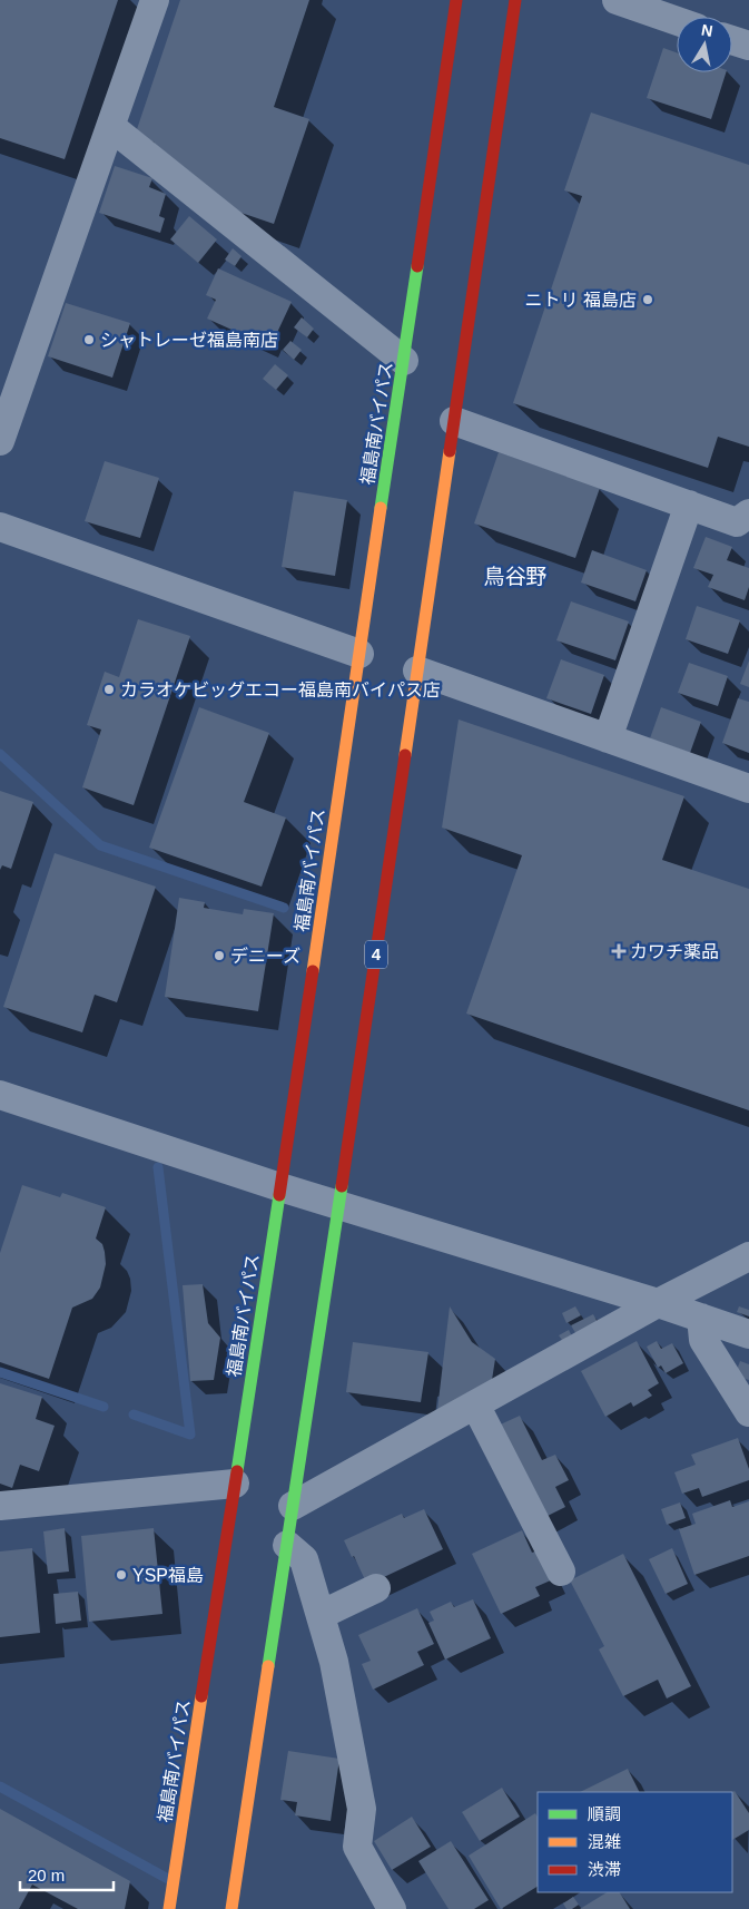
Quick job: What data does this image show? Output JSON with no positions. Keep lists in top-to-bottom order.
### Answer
{
  "streets": {
    "highway": ["福島南バイパス", "4"]
  },
  "districts": ["鳥谷野"],
  "places": {
    "other": [
      "ニトリ 福島店",
      "シャトレーゼ福島南店",
      "カラオケビッグエコー福島南バイパス店",
      "デニーズ",
      "YSP福島"
    ],
    "health": ["カワチ薬品"]
  },
  "legend": ["順調", "混雑", "渋滞"],
  "scale_bar": "20 m",
  "north": "top"
}
